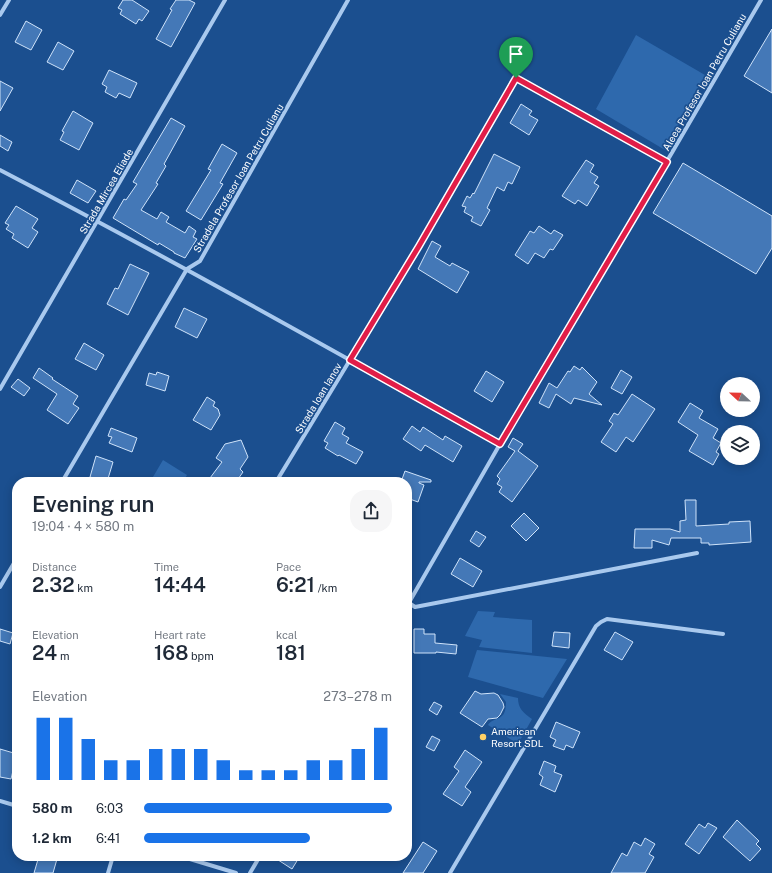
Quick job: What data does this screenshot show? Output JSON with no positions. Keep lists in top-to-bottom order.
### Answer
{
  "streets": {
    "street": [
      "Aleea Profesor Ioan Petru Culianu",
      "Stradela Profesor Ioan Petru Culianu",
      "Strada Mircea Eliade",
      "Strada Ioan Ianov"
    ]
  },
  "crossings": [
    ["Aleea Profesor Ioan Petru Culianu", "Strada Ioan Ianov"]
  ],
  "places": ["American Resort SDL"],
  "north": "left",
  "page": {
    "heading": ["Evening run", "19:04 · 4 × 580 m"],
    "stats": [
      ["Distance", "2.32 km"],
      ["Time", "14:44"],
      ["Pace", "6:21 /km"],
      ["Elevation", "24 m"],
      ["Heart rate", "168 bpm"],
      ["kcal", "181"]
    ],
    "chart": ["Elevation", "273–278 m"],
    "list": [
      {
        "name": "580 m",
        "note": "6:03"
      },
      {
        "name": "1.2 km",
        "note": "6:41"
      }
    ]
  }
}
